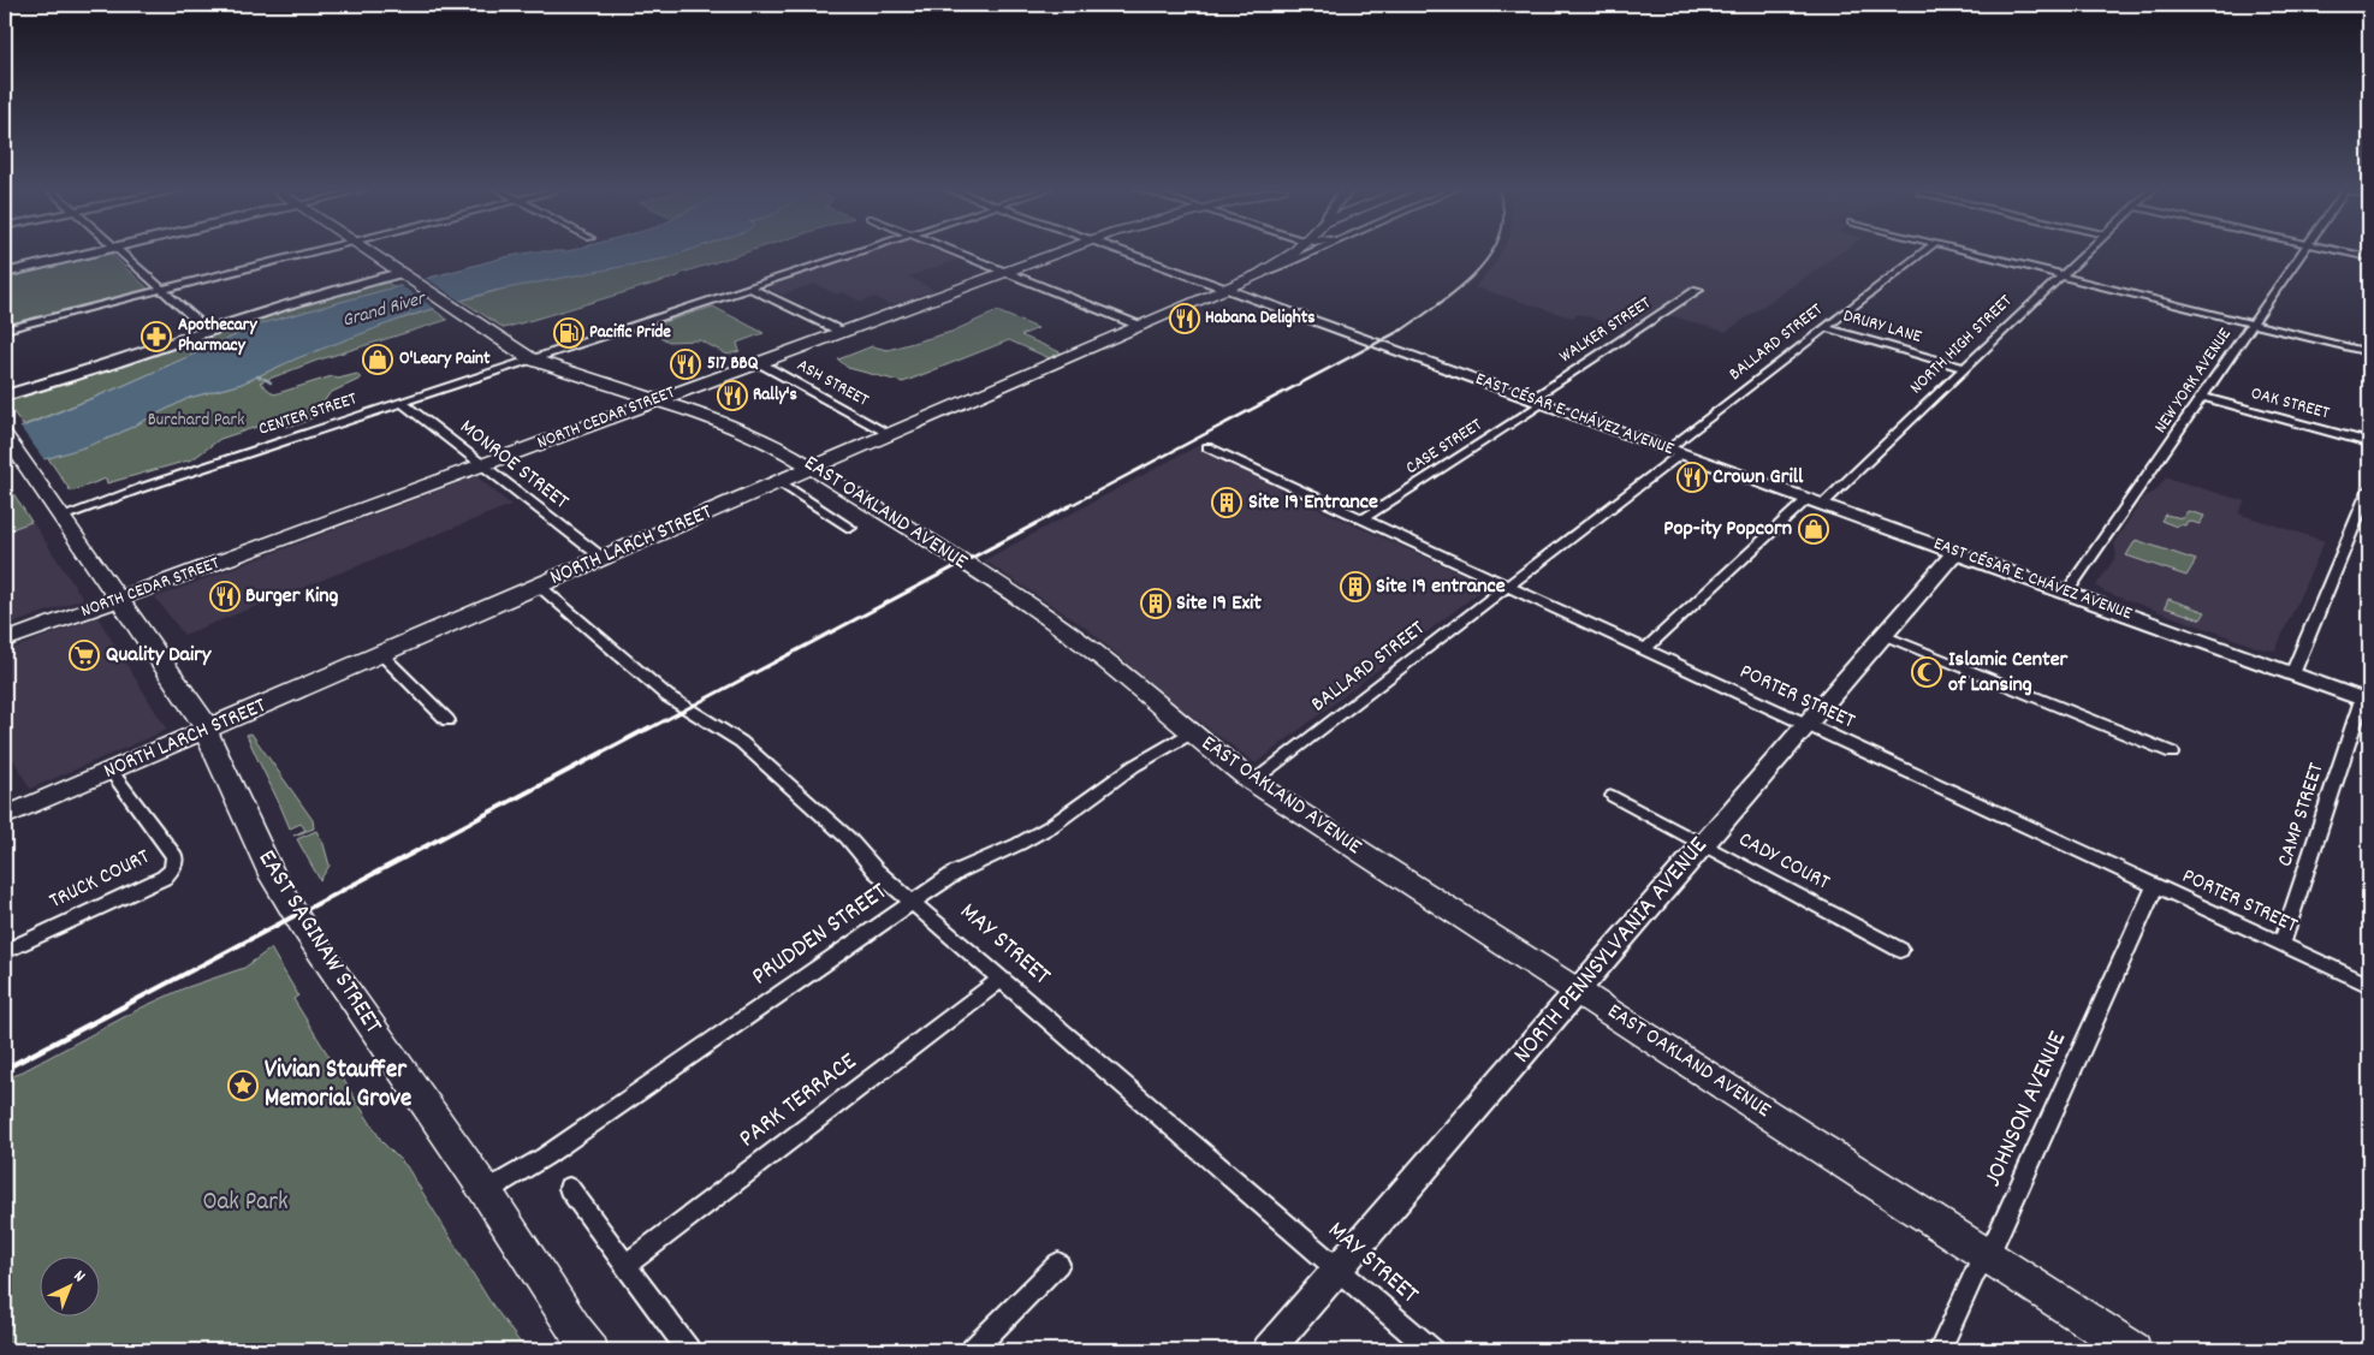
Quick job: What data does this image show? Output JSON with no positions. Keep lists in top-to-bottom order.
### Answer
{
  "streets": {
    "main road": [
      "NORTH CEDAR STREET",
      "EAST OAKLAND AVENUE",
      "NORTH LARCH STREET",
      "EAST SAGINAW STREET"
    ],
    "street": [
      "DRURY LANE",
      "WALKER STREET",
      "BALLARD STREET",
      "NORTH HIGH STREET",
      "NEW YORK AVENUE",
      "ASH STREET",
      "OAK STREET",
      "CENTER STREET",
      "EAST CÉSAR E. CHÁVEZ AVENUE",
      "CASE STREET",
      "MONROE STREET",
      "PORTER STREET",
      "CAMP STREET",
      "CADY COURT",
      "TRUCK COURT",
      "PRUDDEN STREET",
      "MAY STREET",
      "NORTH PENNSYLVANIA AVENUE",
      "PARK TERRACE",
      "JOHNSON AVENUE"
    ]
  },
  "crossings": [
    ["DRURY LANE", "BALLARD STREET"],
    ["DRURY LANE", "NORTH HIGH STREET"],
    ["WALKER STREET", "EAST CÉSAR E. CHÁVEZ AVENUE"],
    ["WALKER STREET", "CASE STREET"],
    ["BALLARD STREET", "EAST CÉSAR E. CHÁVEZ AVENUE"],
    ["BALLARD STREET", "EAST OAKLAND AVENUE"],
    ["BALLARD STREET", "PORTER STREET"],
    ["NORTH HIGH STREET", "EAST CÉSAR E. CHÁVEZ AVENUE"],
    ["NORTH HIGH STREET", "PORTER STREET"],
    ["NEW YORK AVENUE", "OAK STREET"],
    ["NEW YORK AVENUE", "EAST CÉSAR E. CHÁVEZ AVENUE"],
    ["ASH STREET", "NORTH CEDAR STREET"],
    ["ASH STREET", "NORTH LARCH STREET"],
    ["CENTER STREET", "MONROE STREET"],
    ["CENTER STREET", "EAST OAKLAND AVENUE"],
    ["CENTER STREET", "EAST SAGINAW STREET"],
    ["EAST CÉSAR E. CHÁVEZ AVENUE", "CASE STREET"],
    ["EAST CÉSAR E. CHÁVEZ AVENUE", "NORTH LARCH STREET"],
    ["EAST CÉSAR E. CHÁVEZ AVENUE", "CAMP STREET"],
    ["EAST CÉSAR E. CHÁVEZ AVENUE", "NORTH PENNSYLVANIA AVENUE"],
    ["NORTH CEDAR STREET", "MONROE STREET"],
    ["NORTH CEDAR STREET", "EAST OAKLAND AVENUE"],
    ["NORTH CEDAR STREET", "EAST SAGINAW STREET"],
    ["CASE STREET", "PORTER STREET"],
    ["MONROE STREET", "NORTH LARCH STREET"],
    ["EAST OAKLAND AVENUE", "NORTH LARCH STREET"],
    ["EAST OAKLAND AVENUE", "PRUDDEN STREET"],
    ["EAST OAKLAND AVENUE", "NORTH PENNSYLVANIA AVENUE"],
    ["EAST OAKLAND AVENUE", "JOHNSON AVENUE"],
    ["NORTH LARCH STREET", "TRUCK COURT"],
    ["NORTH LARCH STREET", "EAST SAGINAW STREET"],
    ["NORTH LARCH STREET", "MAY STREET"],
    ["PORTER STREET", "CAMP STREET"],
    ["PORTER STREET", "NORTH PENNSYLVANIA AVENUE"],
    ["PORTER STREET", "JOHNSON AVENUE"],
    ["CADY COURT", "NORTH PENNSYLVANIA AVENUE"],
    ["PRUDDEN STREET", "EAST SAGINAW STREET"],
    ["PRUDDEN STREET", "MAY STREET"],
    ["MAY STREET", "NORTH PENNSYLVANIA AVENUE"],
    ["MAY STREET", "PARK TERRACE"]
  ],
  "water": ["Grand River"],
  "parks": ["Burchard Park", "Oak Park"],
  "places": {
    "restaurant": [
      "Habana Delights",
      "517 BBQ",
      "Rally's",
      "Crown Grill",
      "Burger King"
    ],
    "fuel station": ["Pacific Pride"],
    "pharmacy": ["Apothecary Pharmacy"],
    "shop": ["O'Leary Paint", "Pop-ity Popcorn"],
    "building": ["Site 19 Entrance", "Site 19 entrance", "Site 19 Exit"],
    "supermarket": ["Quality Dairy"],
    "mosque": ["Islamic Center of Lansing"],
    "place": ["Vivian Stauffer Memorial Grove"]
  },
  "north": "top right"
}
